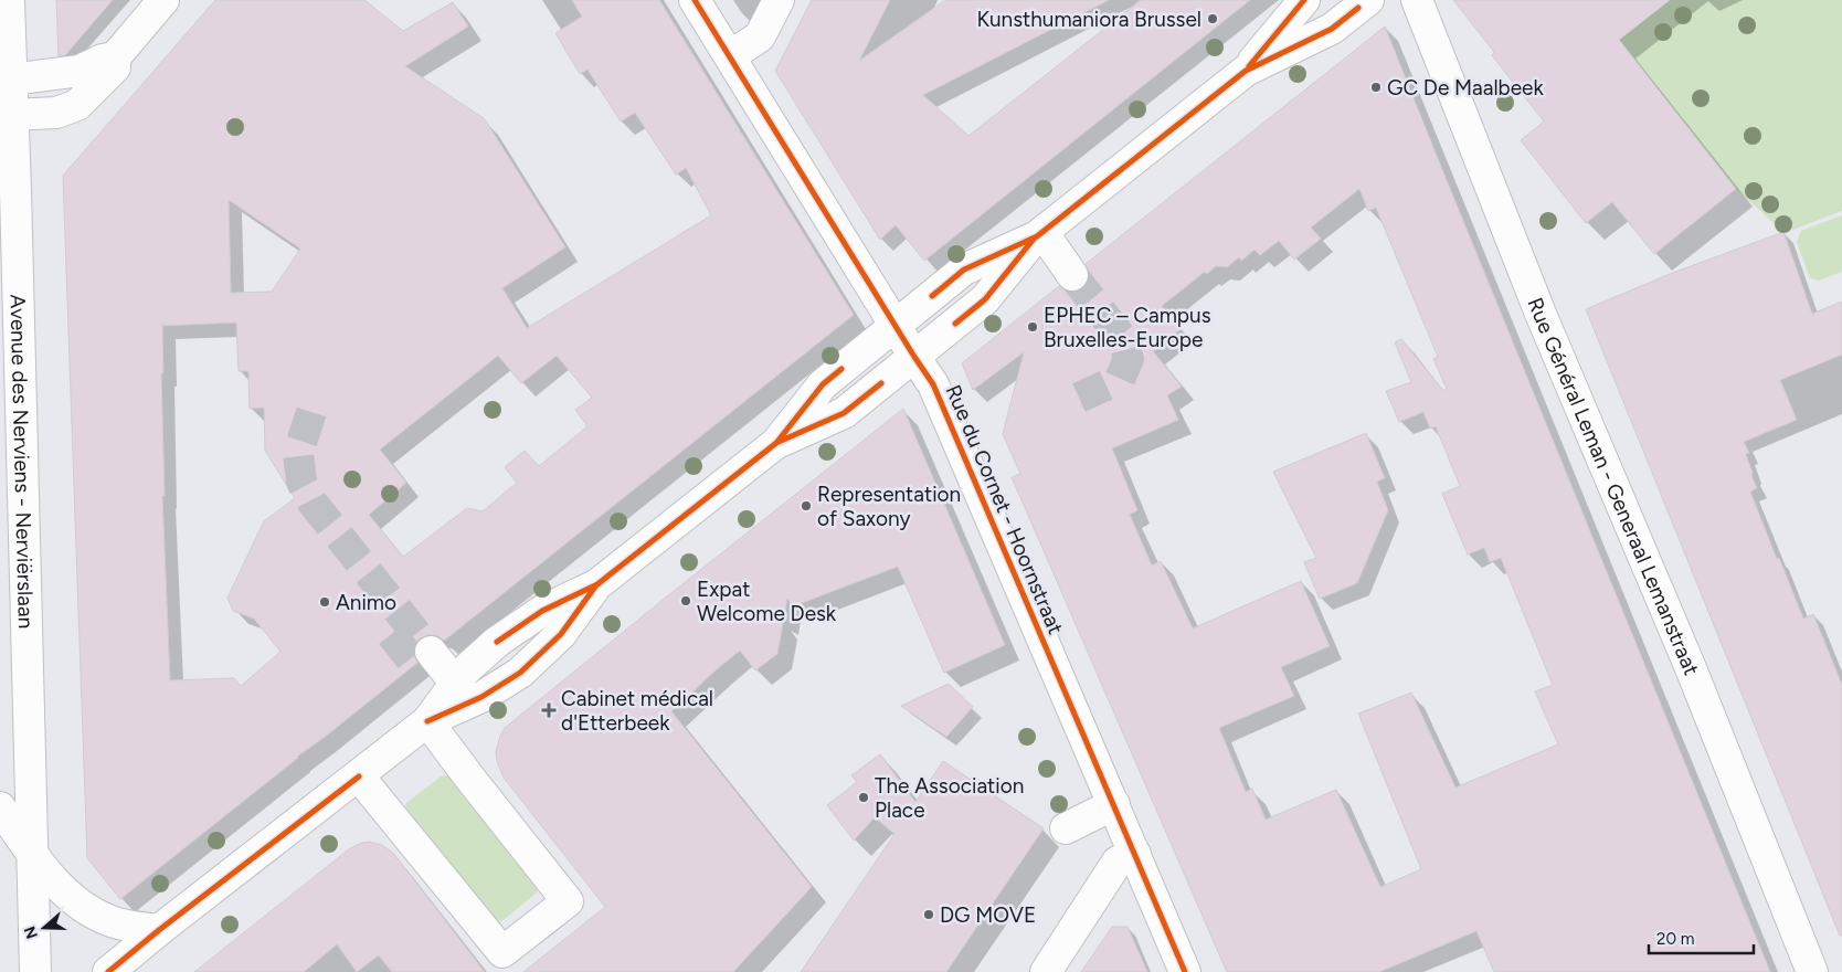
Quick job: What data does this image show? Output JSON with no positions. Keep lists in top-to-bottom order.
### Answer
{
  "streets": {
    "street": ["Avenue des Nerviens - Nerviërslaan", "Rue Général Leman - Generaal Lemanstraat", "Rue du Cornet - Hoornstraat"]
  },
  "places": {
    "other": [
      "Kunsthumaniora Brussel",
      "GC De Maalbeek",
      "EPHEC – Campus Bruxelles-Europe",
      "Representation of Saxony",
      "Expat Welcome Desk",
      "Animo",
      "The Association Place",
      "DG MOVE"
    ],
    "health": ["Cabinet médical d'Etterbeek"]
  },
  "scale_bar": "20 m",
  "north": "left"
}
